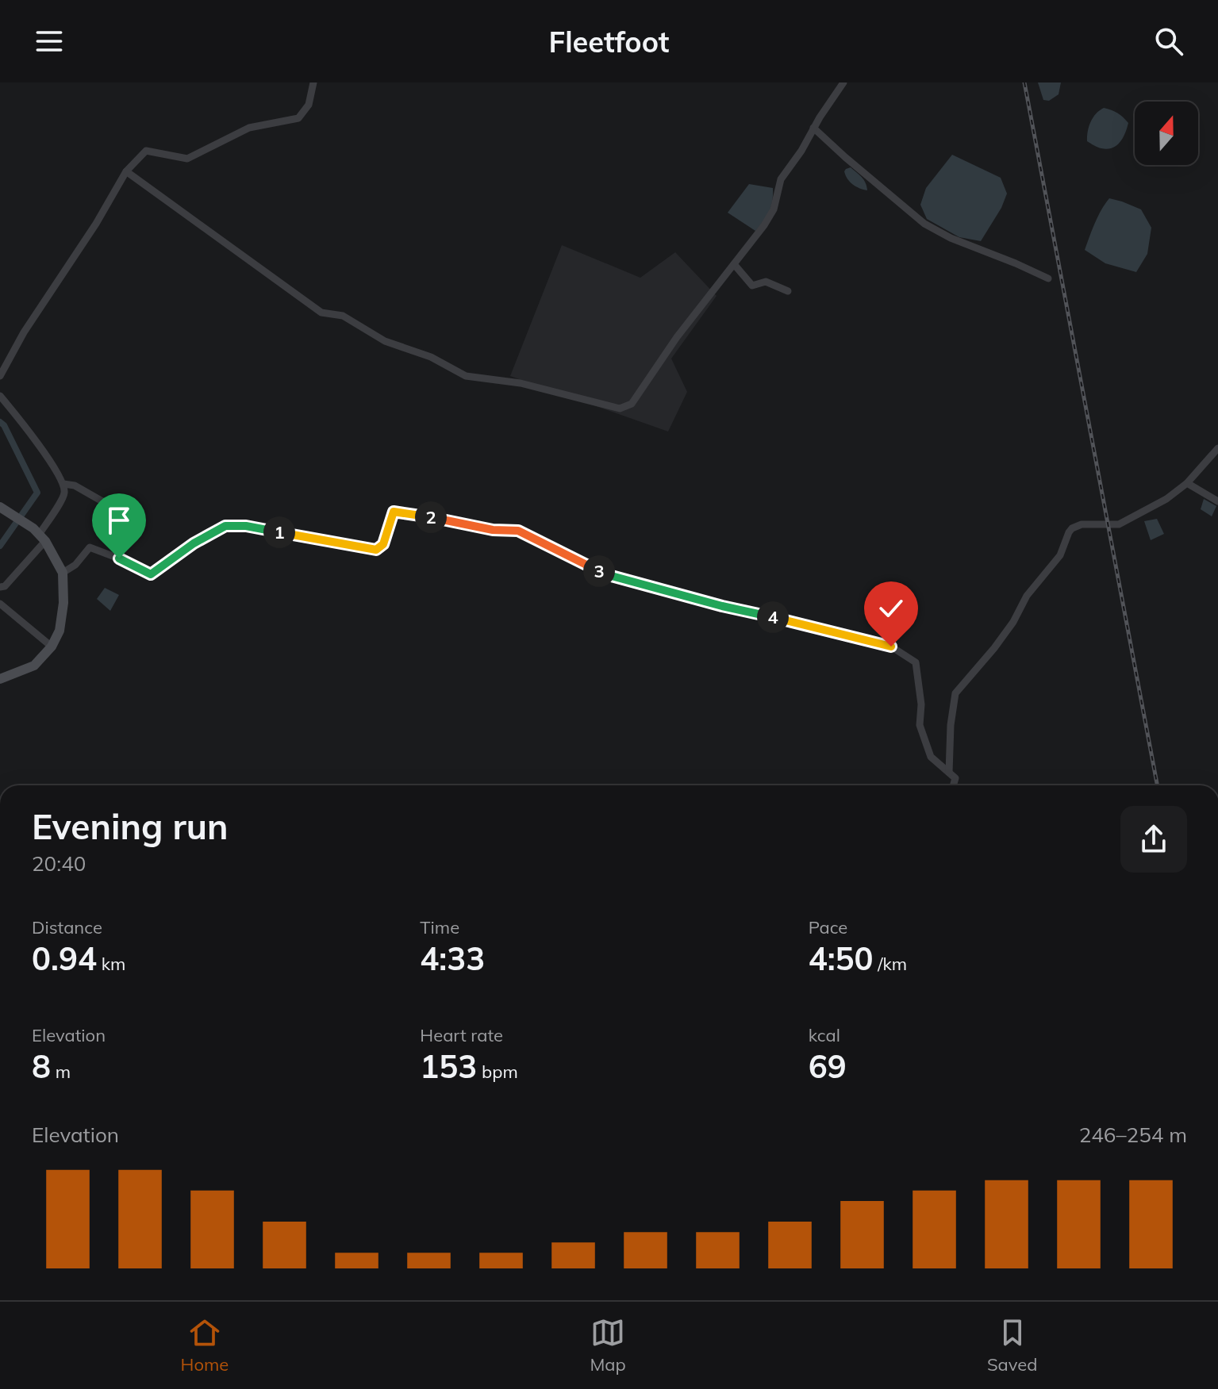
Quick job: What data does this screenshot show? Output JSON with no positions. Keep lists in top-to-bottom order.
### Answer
{
  "north": "top",
  "page": {
    "header": "Fleetfoot",
    "pins": [
      "2",
      "1",
      "3",
      "4"
    ],
    "heading": ["Evening run", "20:40"],
    "stats": [
      ["Distance", "0.94 km"],
      ["Time", "4:33"],
      ["Pace", "4:50 /km"],
      ["Elevation", "8 m"],
      ["Heart rate", "153 bpm"],
      ["kcal", "69"]
    ],
    "chart": ["Elevation", "246–254 m"],
    "tabs": ["Home", "Map", "Saved"]
  }
}
